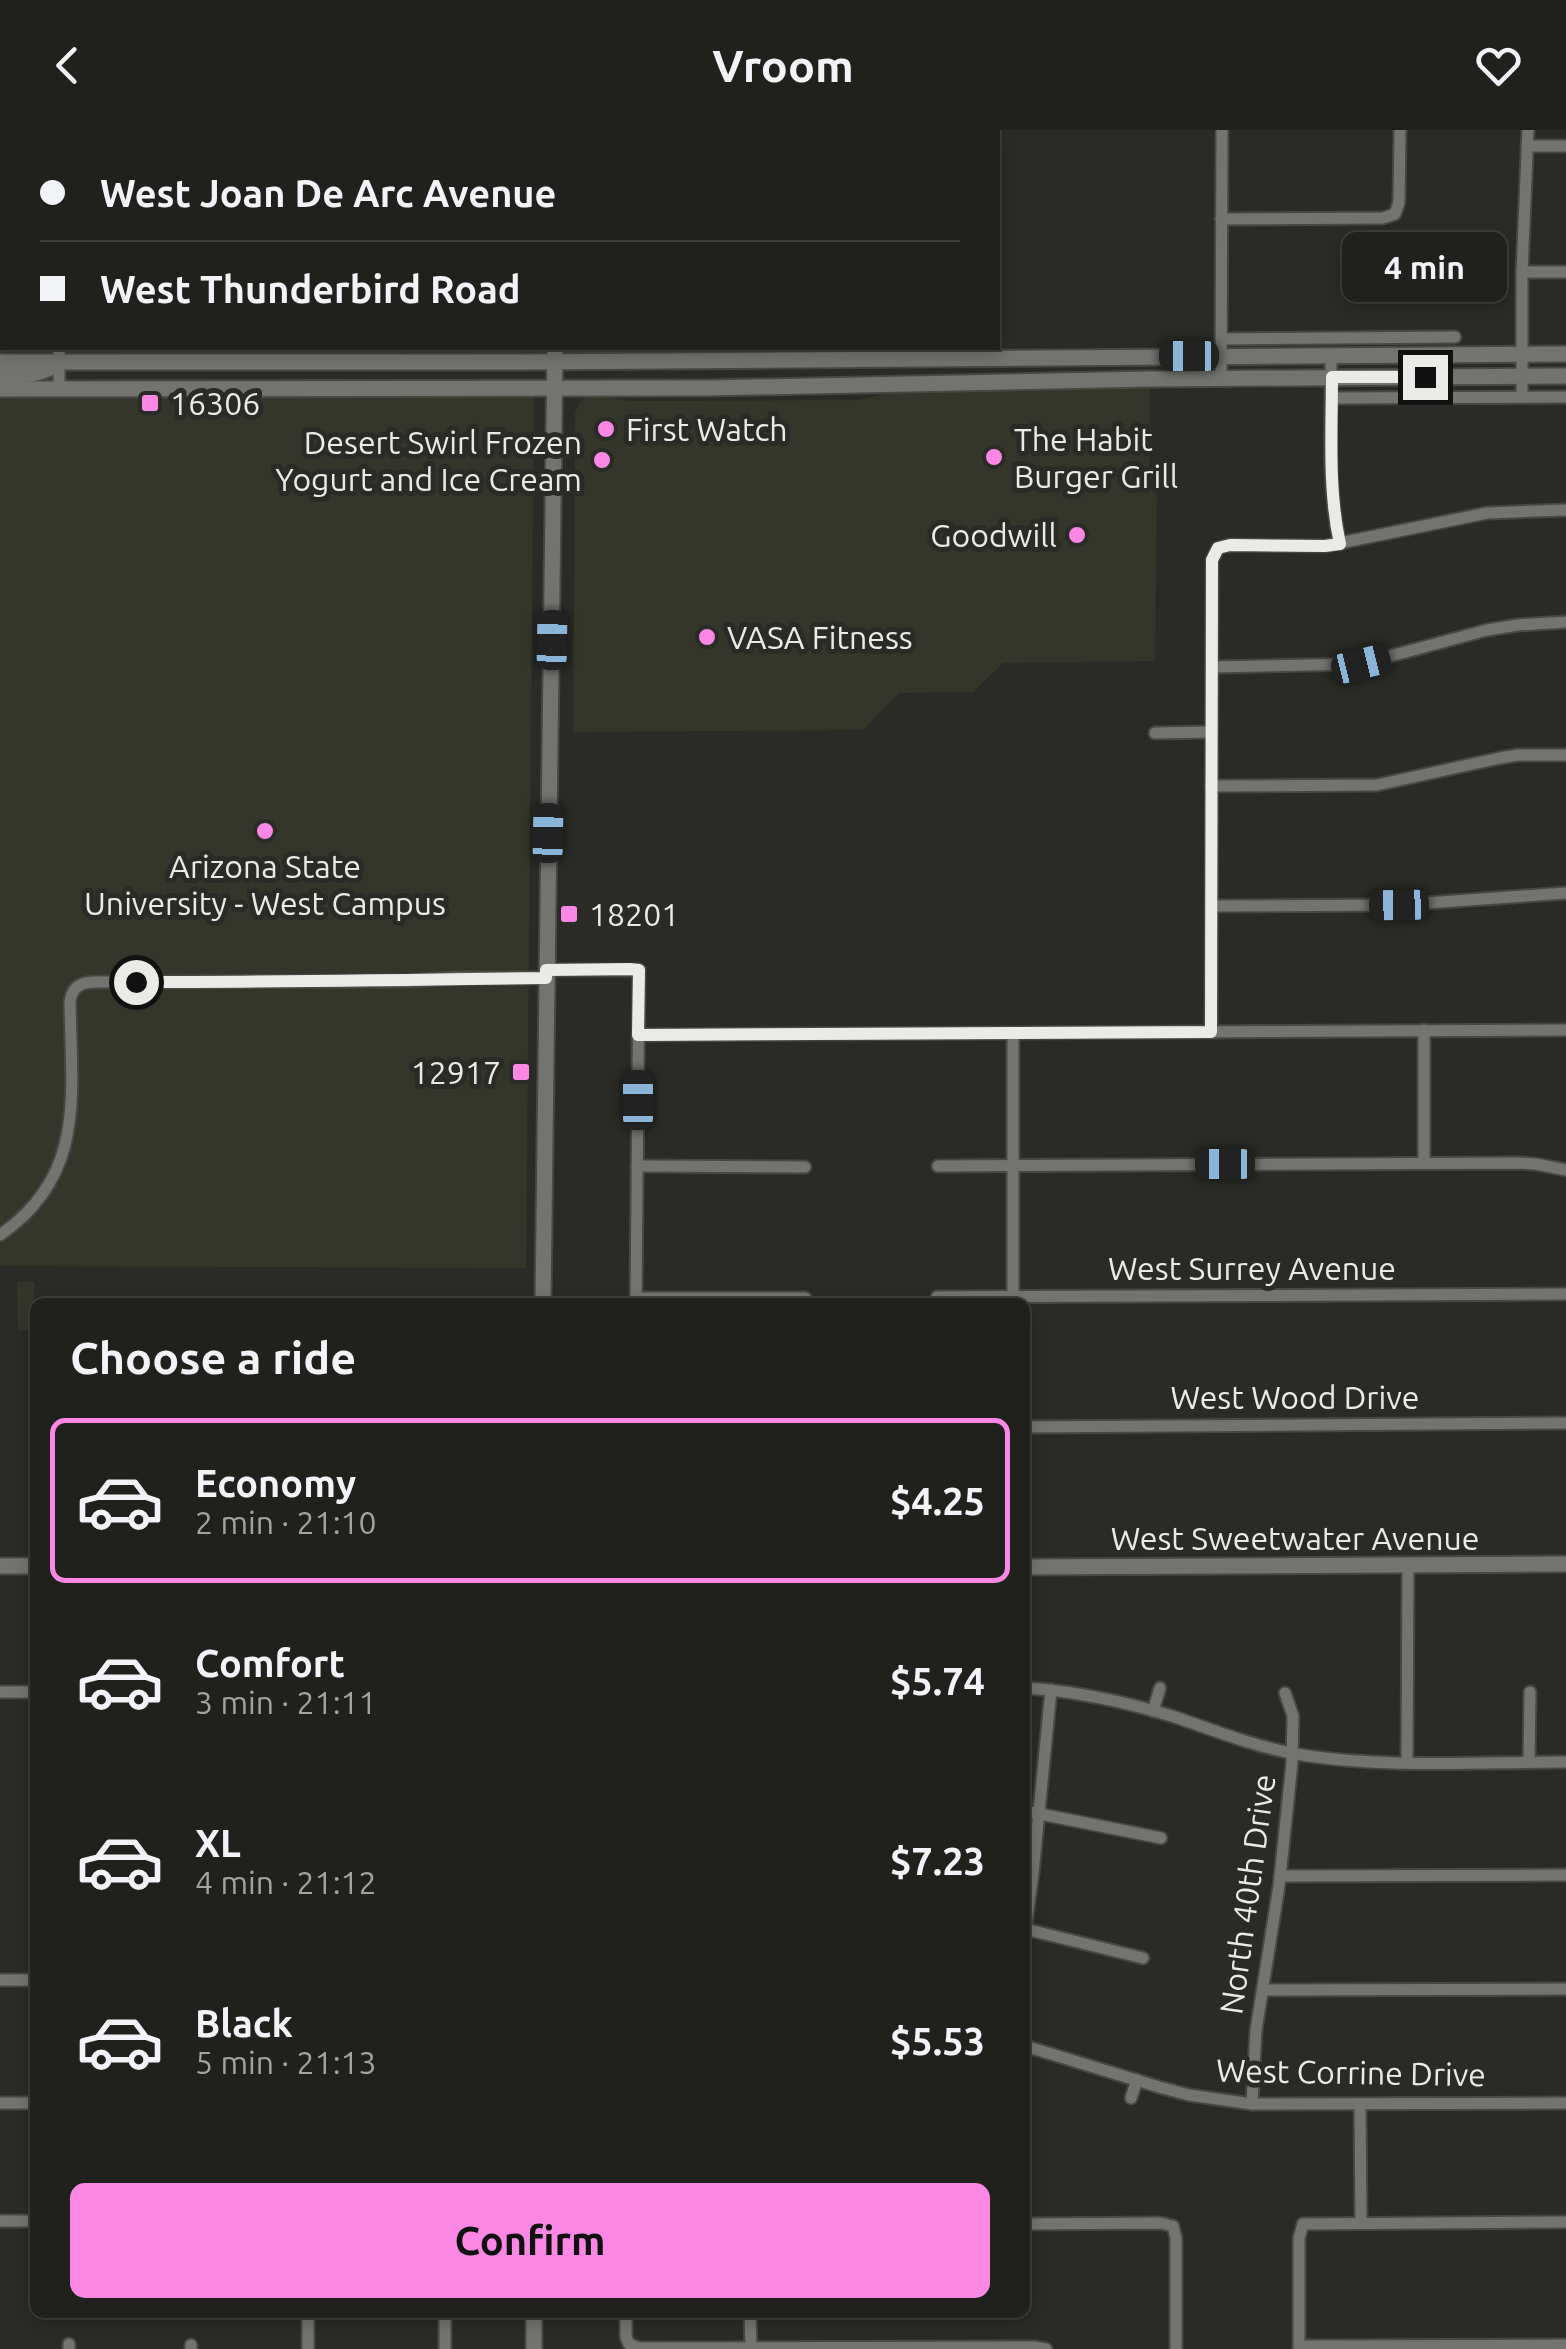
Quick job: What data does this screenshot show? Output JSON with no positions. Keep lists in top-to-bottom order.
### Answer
{
  "streets": {
    "main road": ["West Sweetwater Avenue"],
    "street": [
      "West Surrey Avenue",
      "West Wood Drive",
      "North 40th Drive",
      "West Corrine Drive"
    ]
  },
  "crossings": [
    ["North 40th Drive", "West Corrine Drive"]
  ],
  "places": {
    "transit": ["16306", "18201", "12917"],
    "other": [
      "First Watch",
      "The Habit Burger Grill",
      "Desert Swirl Frozen Yogurt and Ice Cream",
      "Goodwill",
      "VASA Fitness",
      "Arizona State University - West Campus"
    ]
  },
  "page": {
    "header": "Vroom",
    "banner": ["West Joan De Arc Avenue", "West Thunderbird Road"],
    "bubble": "4 min",
    "heading": "Choose a ride",
    "list": [
      {
        "name": "Economy",
        "note": "2 min · 21:10",
        "value": "$4.25"
      },
      {
        "name": "Comfort",
        "note": "3 min · 21:11",
        "value": "$5.74"
      },
      {
        "name": "XL",
        "note": "4 min · 21:12",
        "value": "$7.23"
      },
      {
        "name": "Black",
        "note": "5 min · 21:13",
        "value": "$5.53"
      }
    ],
    "buttons": "Confirm"
  }
}
